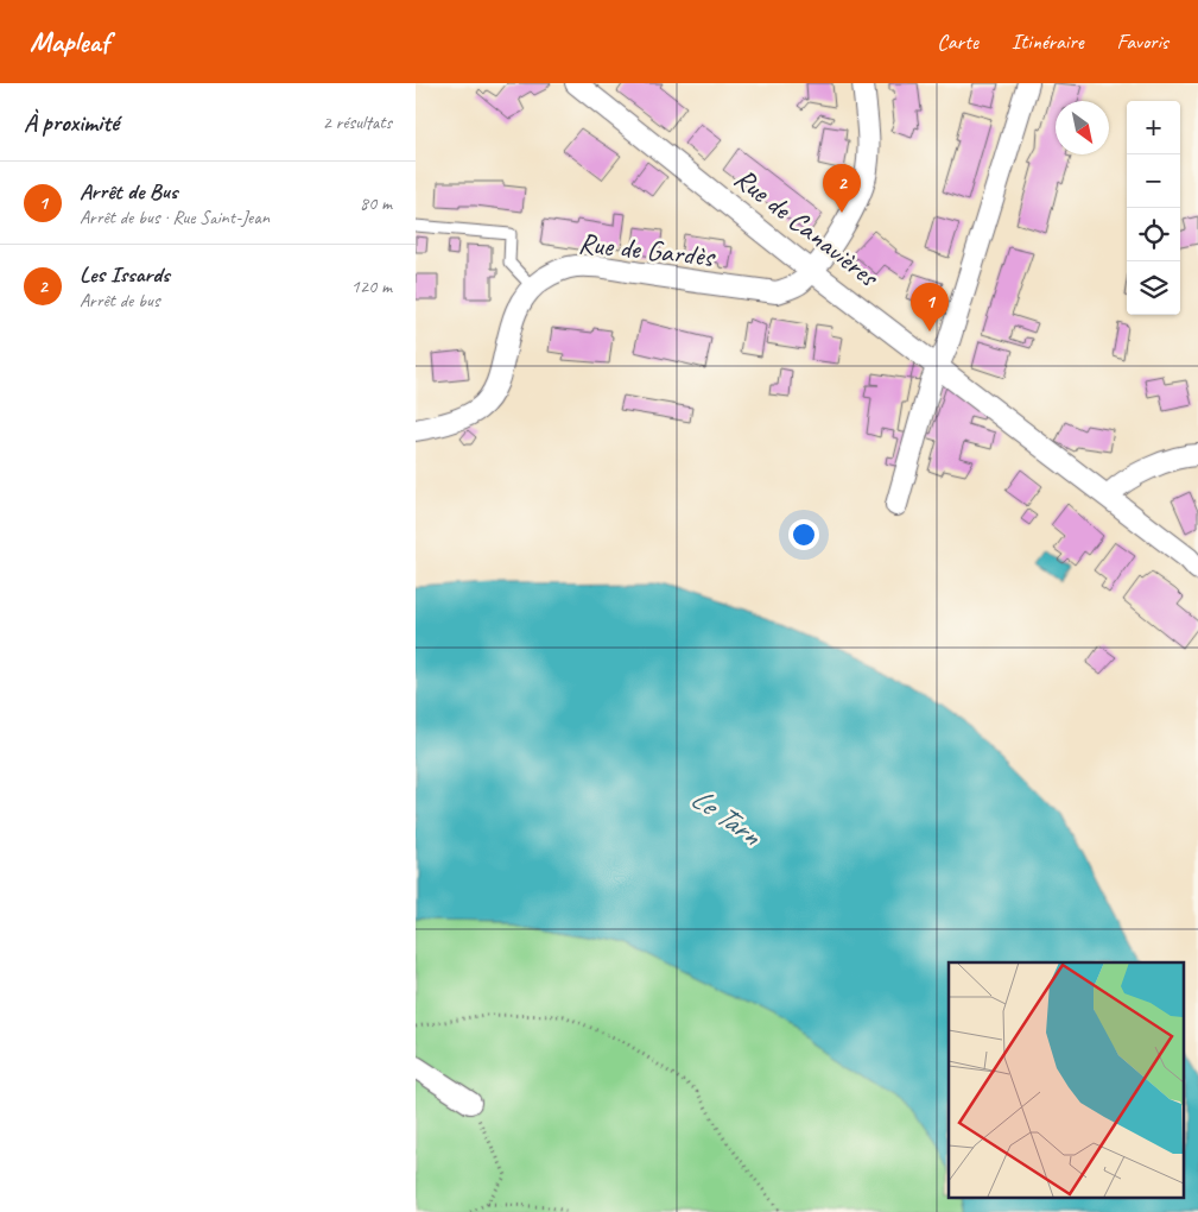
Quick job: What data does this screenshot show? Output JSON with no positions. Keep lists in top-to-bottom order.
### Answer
{
  "streets": {
    "street": ["Rue de Canavières", "Rue de Gardès"]
  },
  "crossings": [
    ["Rue de Canavières", "Rue de Gardès"]
  ],
  "water": ["Le Tarn"],
  "north": "bottom right",
  "page": {
    "header": "Mapleaf",
    "nav": ["Carte", "Itinéraire", "Favoris"],
    "heading": ["À proximité", "2 résultats"],
    "map_buttons": ["+", "−"],
    "list": [
      {
        "mark": "1",
        "name": "Arrêt de Bus",
        "note": "Arrêt de bus · Rue Saint-Jean",
        "value": "80 m"
      },
      {
        "mark": "2",
        "name": "Les Issards",
        "note": "Arrêt de bus",
        "value": "120 m"
      }
    ],
    "pins": ["2", "1"]
  }
}
